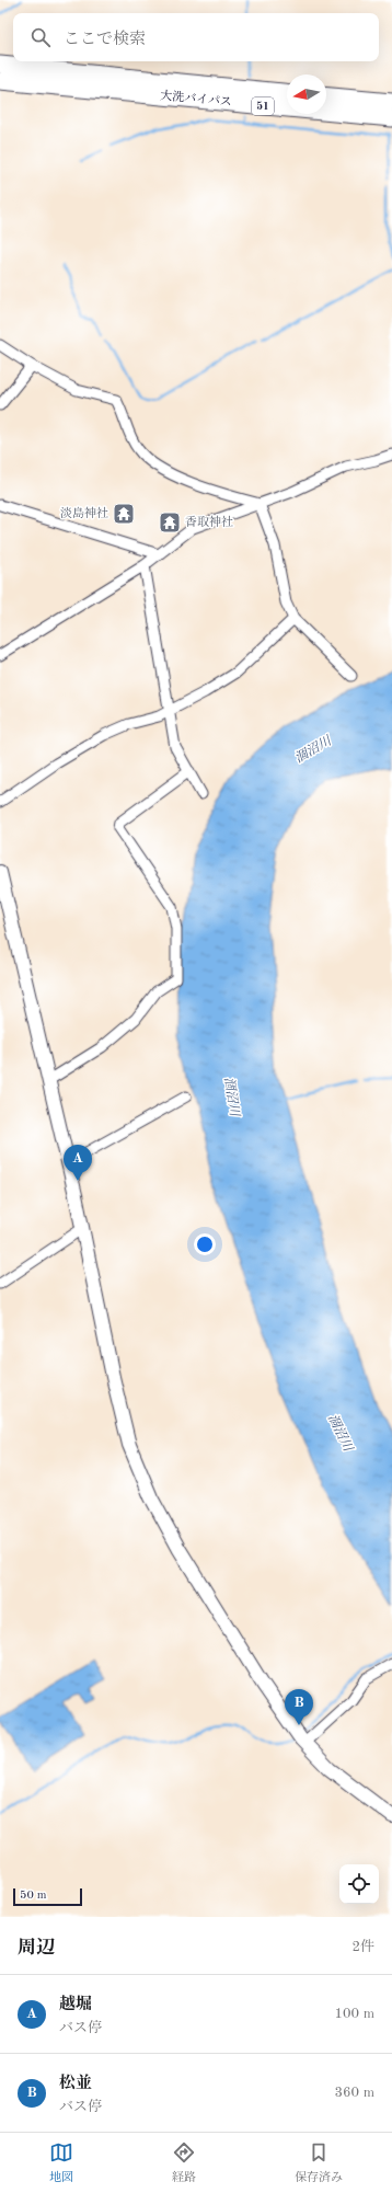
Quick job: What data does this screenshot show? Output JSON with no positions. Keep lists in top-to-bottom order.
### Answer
{
  "streets": {
    "highway": ["大洗バイパス", "51"]
  },
  "water": ["涸沼川"],
  "places": {
    "temple": ["淡島神社", "香取神社"]
  },
  "scale_bar": "50 m",
  "north": "left",
  "page": {
    "search": "ここで検索",
    "pins": ["A", "B"],
    "scale": "50 m",
    "heading": ["周辺", "2件"],
    "list": [
      {
        "mark": "A",
        "name": "越堀",
        "note": "バス停",
        "value": "100 m"
      },
      {
        "mark": "B",
        "name": "松並",
        "note": "バス停",
        "value": "360 m"
      }
    ],
    "nav": ["地図", "経路", "保存済み"]
  }
}
